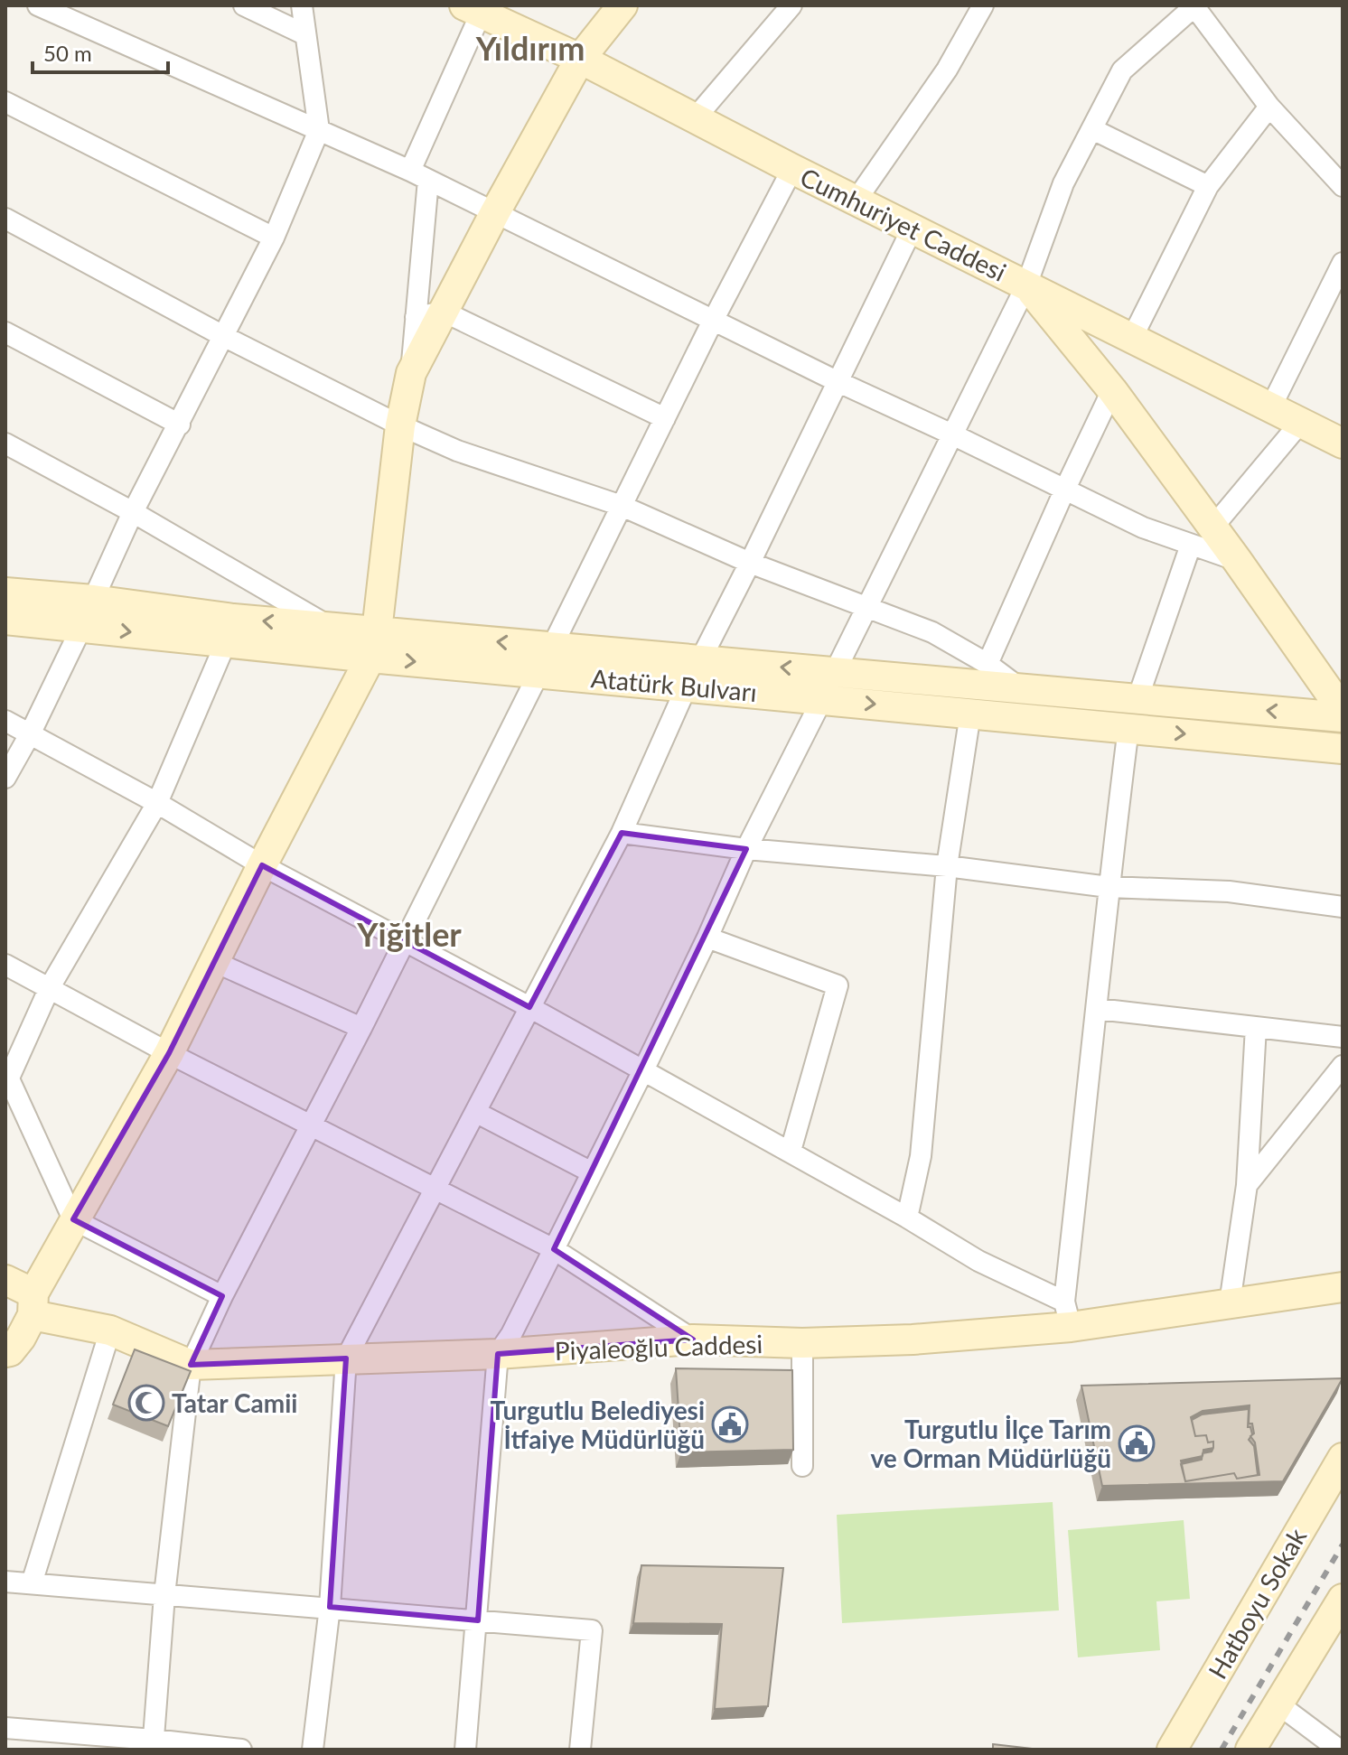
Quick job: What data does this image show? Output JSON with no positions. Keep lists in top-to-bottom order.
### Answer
{
  "streets": {
    "street": [
      "Cumhuriyet Caddesi",
      "Atatürk Bulvarı",
      "Piyaleoğlu Caddesi",
      "Hatboyu Sokak"
    ]
  },
  "districts": ["Yıldırım", "Yiğitler"],
  "places": {
    "mosque": ["Tatar Camii"],
    "public building": ["Turgutlu Belediyesi İtfaiye Müdürlüğü", "Turgutlu İlçe Tarım ve Orman Müdürlüğü"]
  },
  "scale_bar": "50 m"
}
